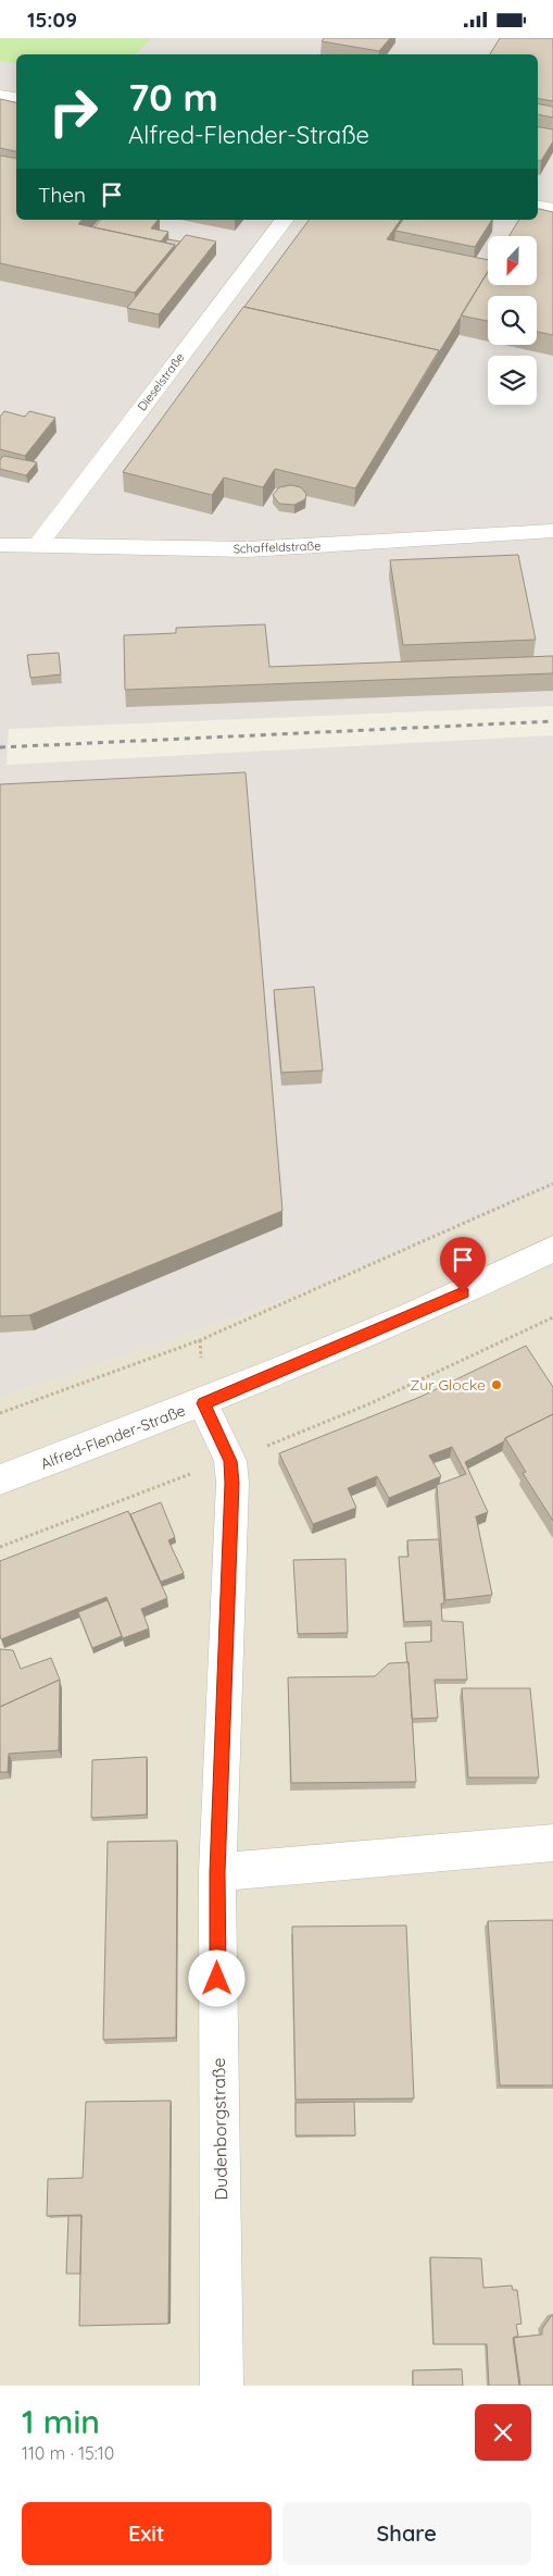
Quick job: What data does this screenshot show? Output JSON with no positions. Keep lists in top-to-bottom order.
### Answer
{
  "streets": {
    "street": [
      "Dieselstraße",
      "Schaffeldstraße",
      "Alfred-Flender-Straße",
      "Dudenborgstraße"
    ]
  },
  "crossings": [
    ["Dieselstraße", "Schaffeldstraße"],
    ["Alfred-Flender-Straße", "Dudenborgstraße"]
  ],
  "places": ["Zur Glocke"],
  "north": "bottom",
  "page": {
    "status": "15:09",
    "turn": ["70 m", "Alfred-Flender-Straße"],
    "then": "Then",
    "heading": ["1 min", "110 m · 15:10"],
    "buttons": ["Exit", "Share"]
  }
}
